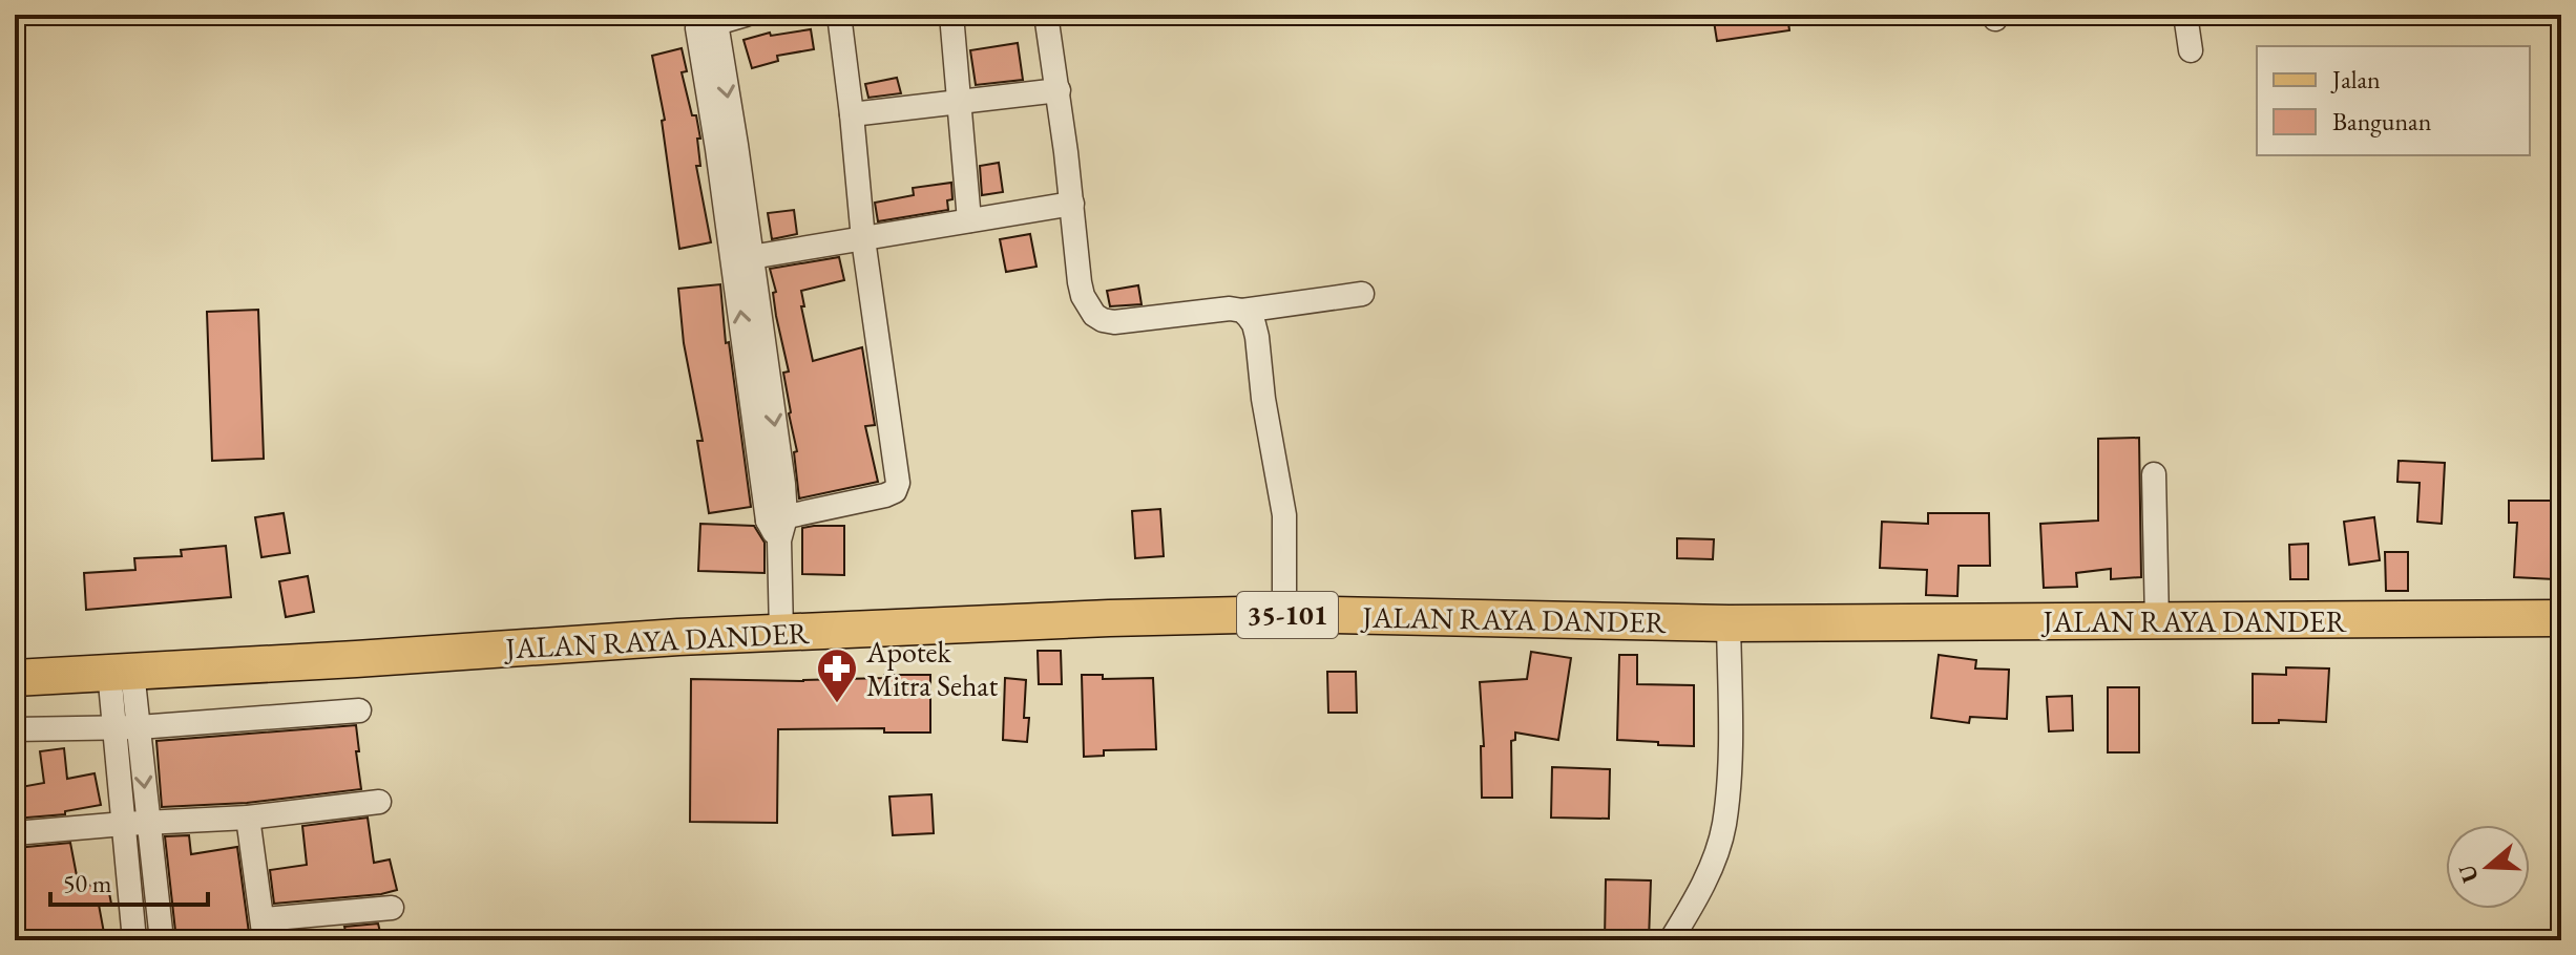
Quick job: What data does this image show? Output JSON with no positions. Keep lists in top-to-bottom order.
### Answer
{
  "streets": {
    "main road": ["35-101", "JALAN RAYA DANDER"]
  },
  "places": {
    "pharmacy": ["Apotek Mitra Sehat"]
  },
  "legend": ["Jalan", "Bangunan"],
  "scale_bar": "50 m",
  "north": "left"
}
